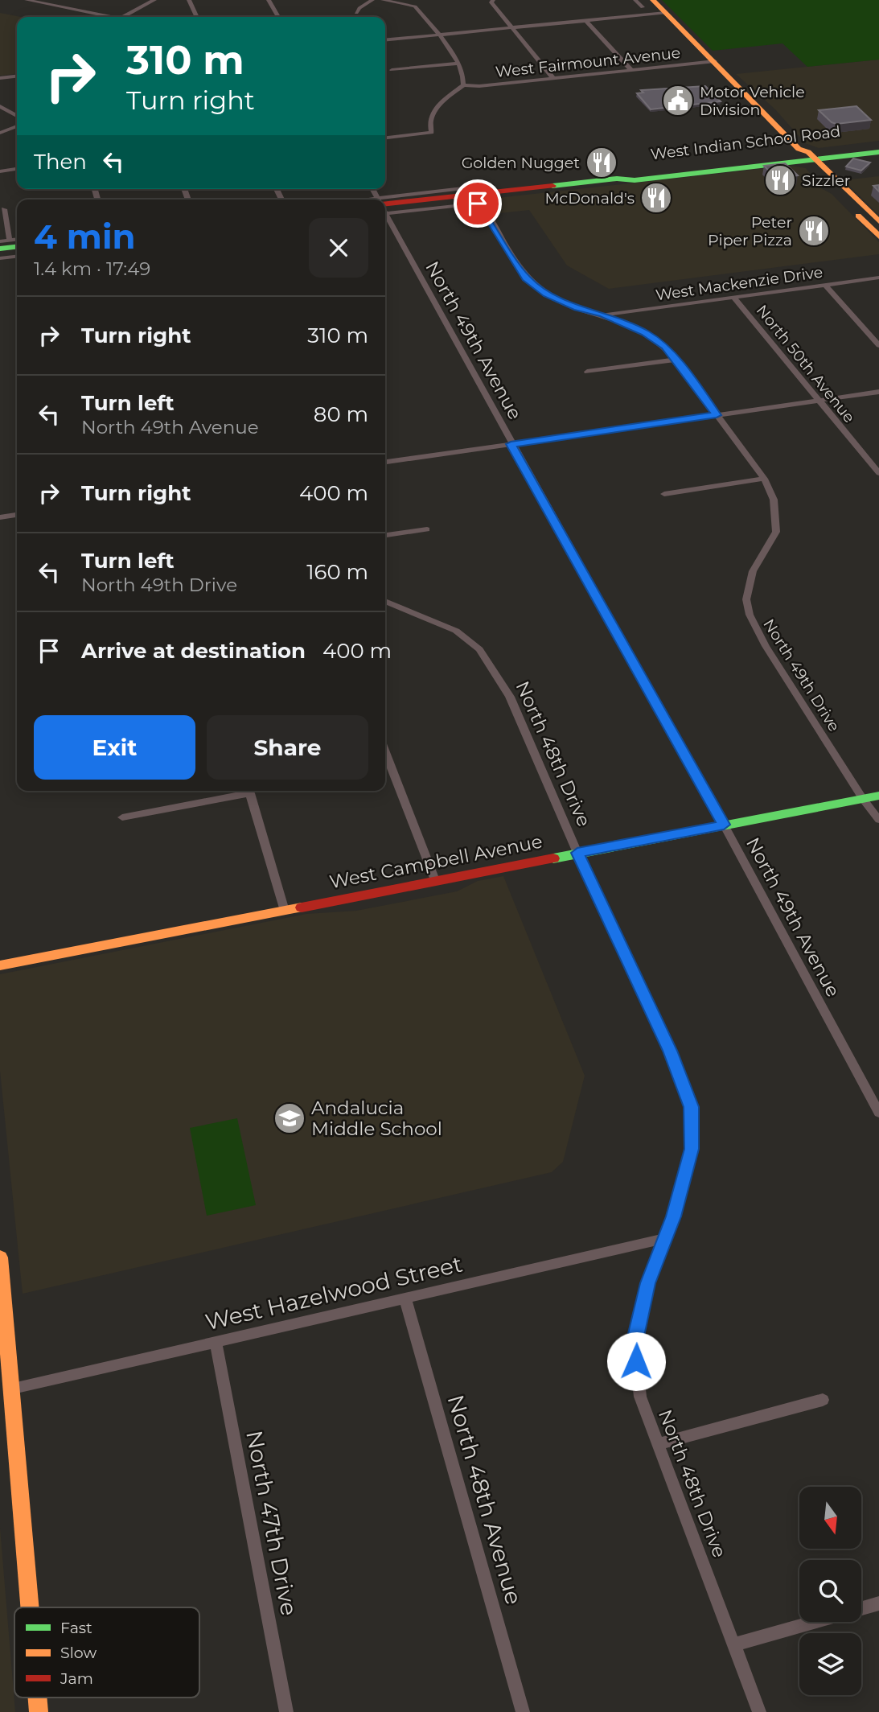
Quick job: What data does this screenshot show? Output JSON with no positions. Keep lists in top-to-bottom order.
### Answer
{
  "streets": {
    "main road": ["West Indian School Road", "West Campbell Avenue"],
    "street": [
      "West Fairmount Avenue",
      "West Mackenzie Drive",
      "North 49th Avenue",
      "North 50th Avenue",
      "North 49th Drive",
      "North 48th Drive",
      "West Hazelwood Street",
      "North 48th Avenue",
      "North 47th Drive"
    ]
  },
  "crossings": [
    ["West Indian School Road", "North 49th Drive"],
    ["West Mackenzie Drive", "North 50th Avenue"],
    ["West Mackenzie Drive", "North 49th Drive"],
    ["North 49th Avenue", "West Campbell Avenue"],
    ["North 49th Drive", "West Campbell Avenue"],
    ["North 48th Drive", "West Campbell Avenue"],
    ["North 48th Drive", "West Hazelwood Street"],
    ["West Hazelwood Street", "North 48th Avenue"],
    ["West Hazelwood Street", "North 47th Drive"]
  ],
  "places": {
    "public building": ["Motor Vehicle Division"],
    "restaurant": [
      "Golden Nugget",
      "Sizzler",
      "McDonald's",
      "Peter Piper Pizza"
    ],
    "school or university": ["Andalucia Middle School"]
  },
  "legend": ["Fast", "Slow", "Jam"],
  "north": "bottom",
  "page": {
    "turn": ["310 m", "Turn right"],
    "then": "Then",
    "heading": ["4 min", "1.4 km · 17:49"],
    "list": [
      {
        "name": "Turn right",
        "value": "310 m"
      },
      {
        "name": "Turn left",
        "note": "North 49th Avenue",
        "value": "80 m"
      },
      {
        "name": "Turn right",
        "value": "400 m"
      },
      {
        "name": "Turn left",
        "note": "North 49th Drive",
        "value": "160 m"
      },
      {
        "name": "Arrive at destination",
        "value": "400 m"
      }
    ],
    "buttons": ["Exit", "Share"]
  }
}
